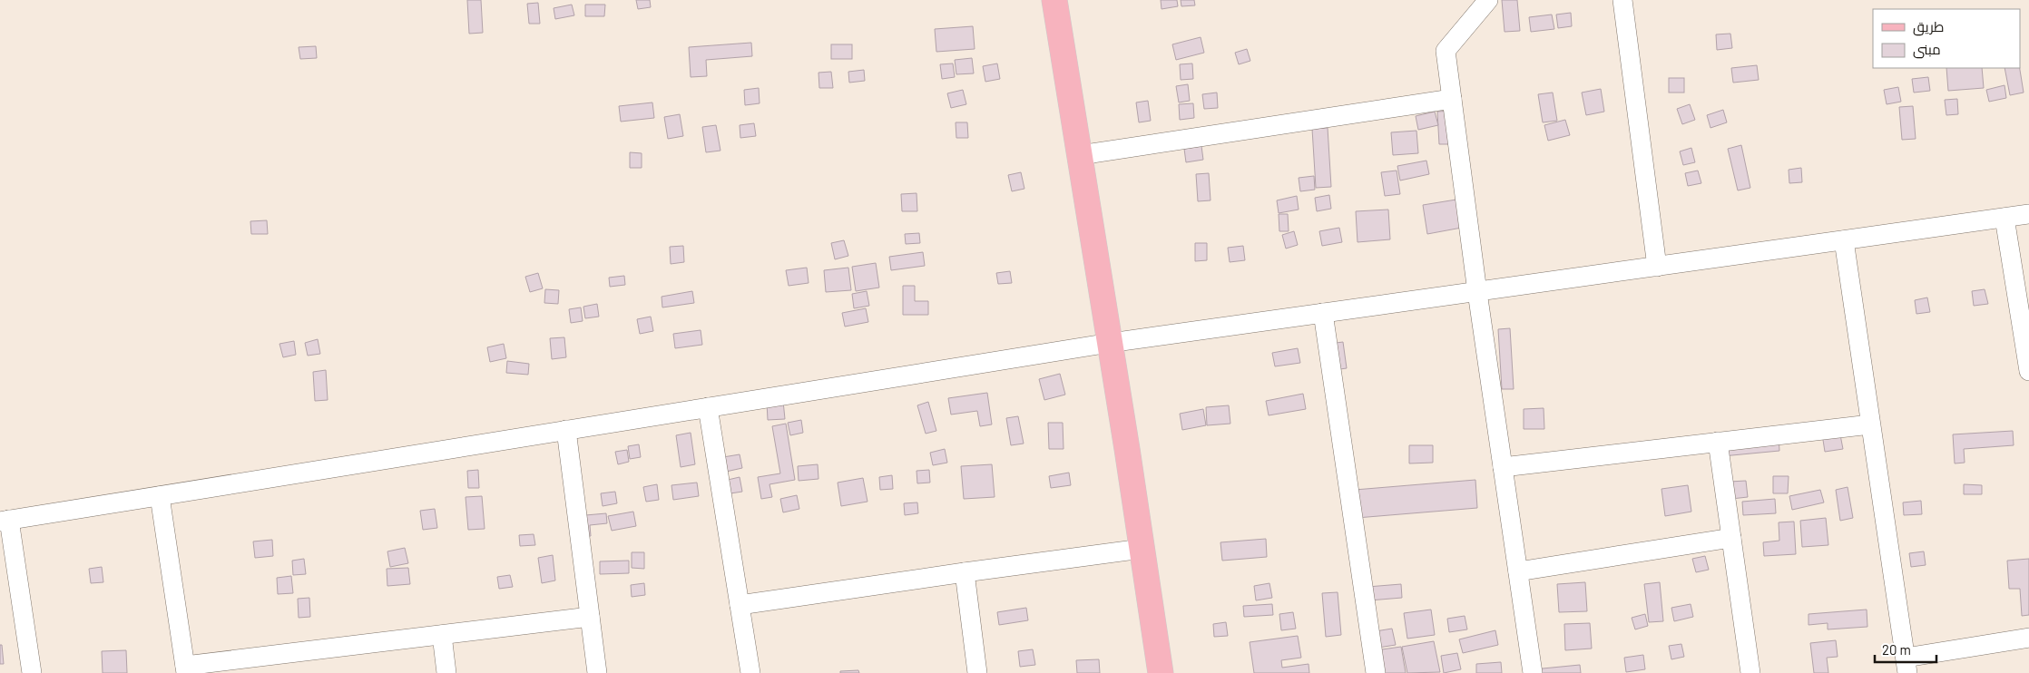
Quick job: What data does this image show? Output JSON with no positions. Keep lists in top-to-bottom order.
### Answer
{
  "legend": ["طريق", "مبنى"],
  "scale_bar": "20 m"
}
